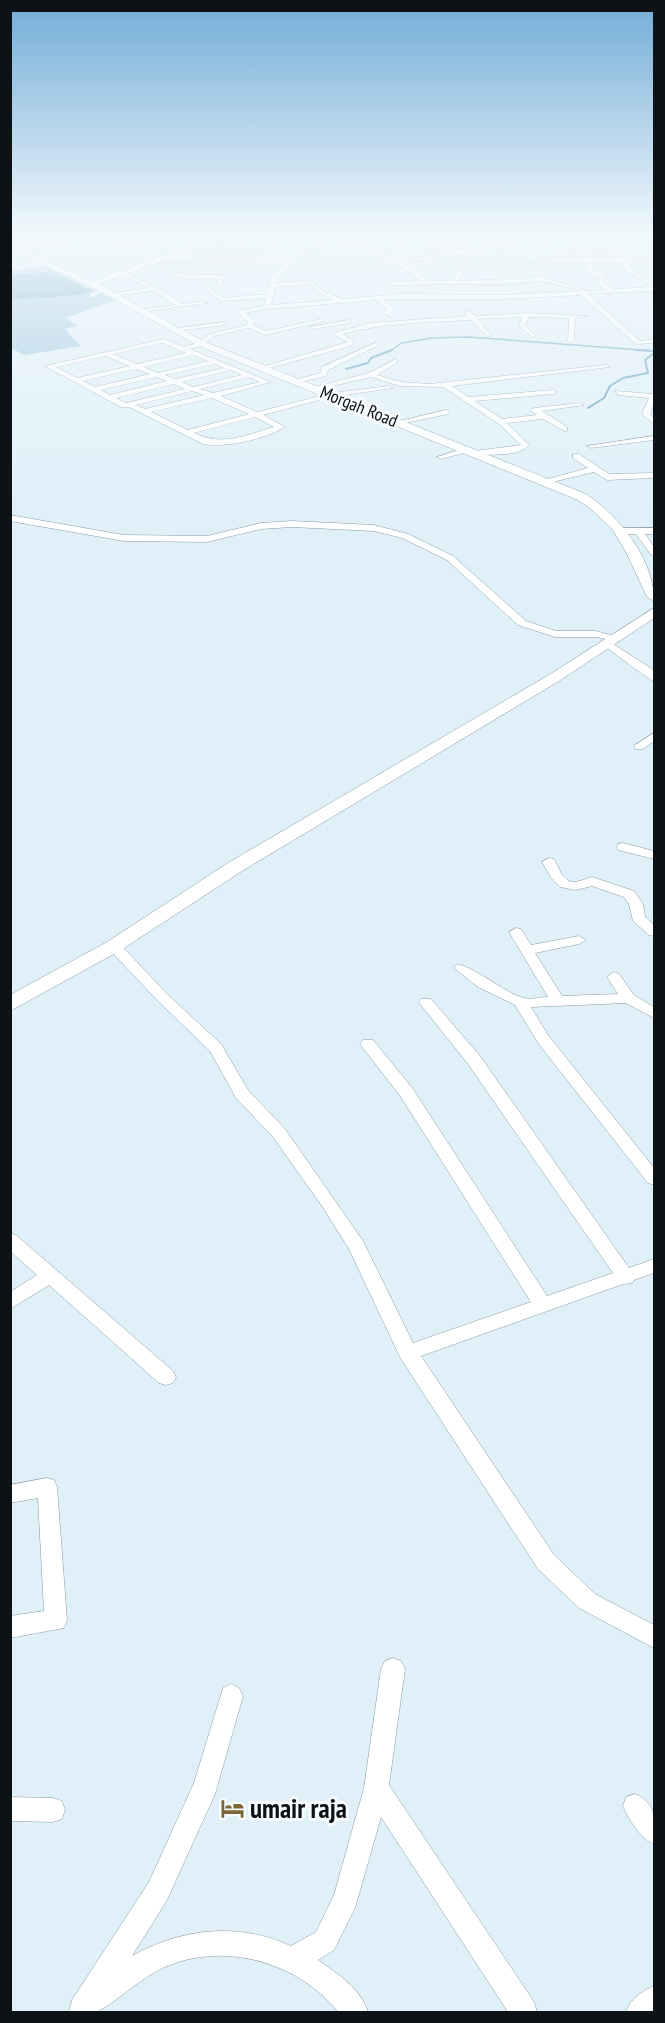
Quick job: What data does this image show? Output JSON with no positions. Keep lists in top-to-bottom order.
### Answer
{
  "streets": {
    "street": ["Morgah Road"]
  },
  "places": {
    "hotel": ["umair raja"]
  }
}
